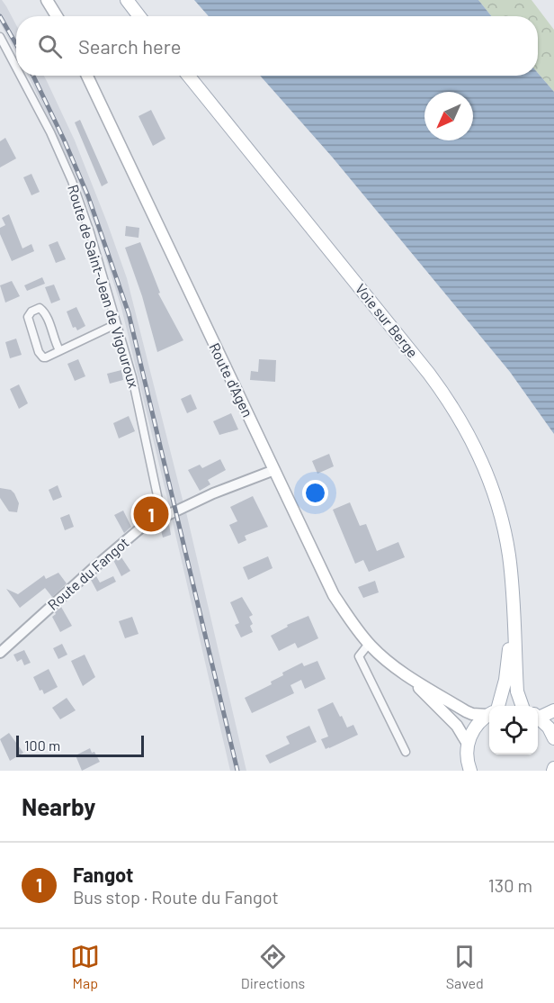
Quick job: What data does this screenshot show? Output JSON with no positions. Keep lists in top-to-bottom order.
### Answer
{
  "streets": {
    "main road": ["Voie sur Berge", "Route d'Agen"],
    "street": ["Route de Saint-Jean de Vigouroux", "Route du Fangot"]
  },
  "crossings": [
    ["Route de Saint-Jean de Vigouroux", "Route du Fangot"],
    ["Route d'Agen", "Route du Fangot"]
  ],
  "scale_bar": "100 m",
  "north": "bottom left",
  "page": {
    "search": "Search here",
    "pins": "1",
    "scale": "100 m",
    "heading": "Nearby",
    "list": [
      {
        "mark": "1",
        "name": "Fangot",
        "note": "Bus stop · Route du Fangot",
        "value": "130 m"
      }
    ],
    "nav": ["Map", "Directions", "Saved"]
  }
}
